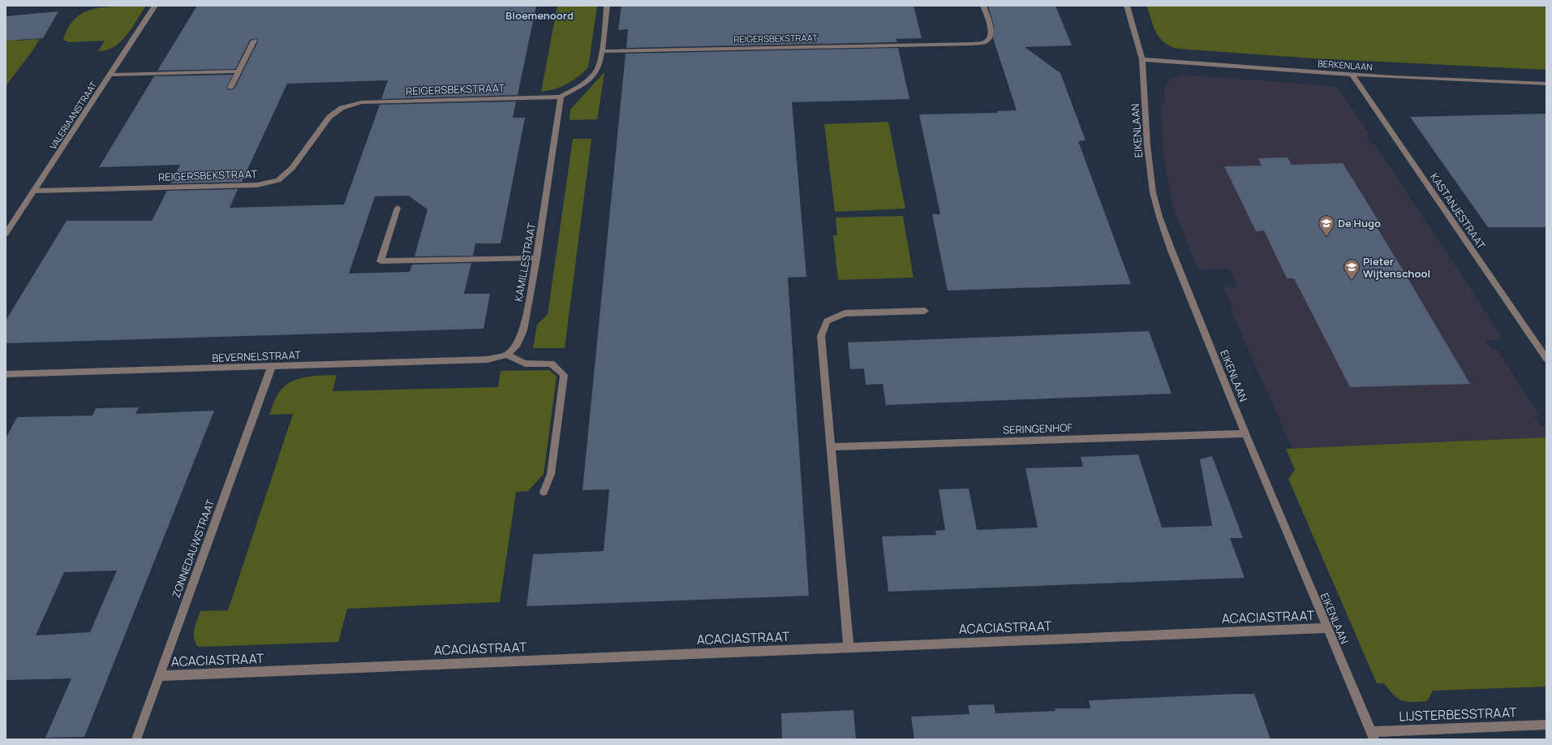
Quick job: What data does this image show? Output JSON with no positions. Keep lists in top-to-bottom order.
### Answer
{
  "streets": {
    "street": [
      "REIGERSBEKSTRAAT",
      "BERKENLAAN",
      "VALERIAANSTRAAT",
      "EIKENLAAN",
      "KASTANJESTRAAT",
      "KAMILLESTRAAT",
      "BEVERNELSTRAAT",
      "SERINGENHOF",
      "ZONNEDAUWSTRAAT",
      "ACACIASTRAAT",
      "LIJSTERBESSTRAAT"
    ]
  },
  "crossings": [
    ["REIGERSBEKSTRAAT", "VALERIAANSTRAAT"],
    ["REIGERSBEKSTRAAT", "KAMILLESTRAAT"],
    ["BERKENLAAN", "EIKENLAAN"],
    ["BERKENLAAN", "KASTANJESTRAAT"],
    ["EIKENLAAN", "SERINGENHOF"],
    ["EIKENLAAN", "ACACIASTRAAT"],
    ["EIKENLAAN", "LIJSTERBESSTRAAT"],
    ["KAMILLESTRAAT", "BEVERNELSTRAAT"],
    ["BEVERNELSTRAAT", "ZONNEDAUWSTRAAT"],
    ["ZONNEDAUWSTRAAT", "ACACIASTRAAT"]
  ],
  "districts": ["Bloemenoord"],
  "places": {
    "school or university": ["De Hugo", "Pieter Wijtenschool"]
  }
}
